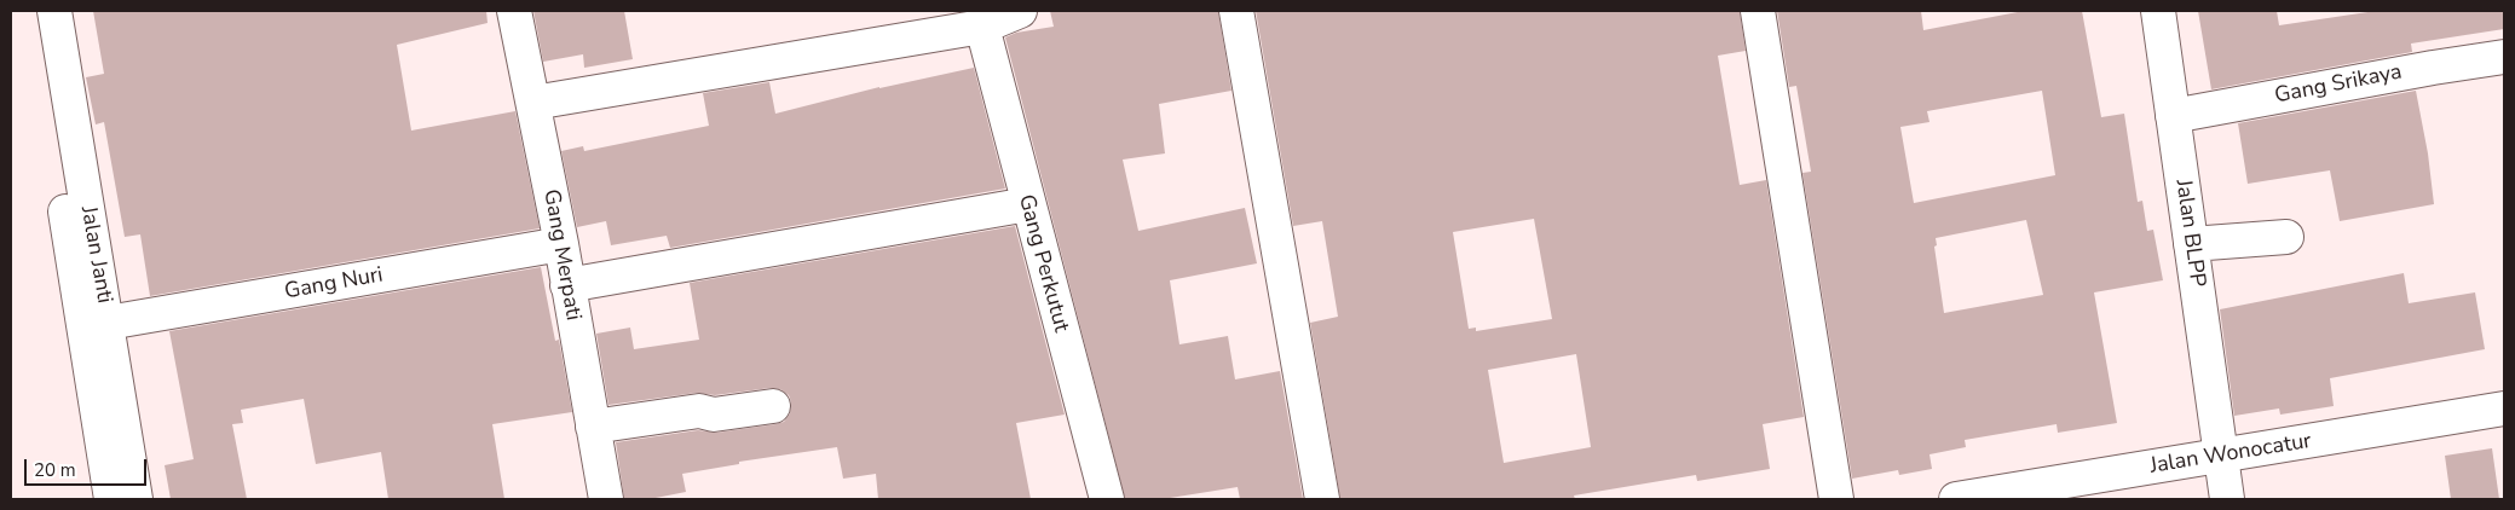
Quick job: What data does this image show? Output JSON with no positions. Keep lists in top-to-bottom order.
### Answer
{
  "streets": {
    "street": [
      "Gang Srikaya",
      "Jalan BLPP",
      "Jalan Janti",
      "Gang Merpati",
      "Gang Perkutut",
      "Gang Nuri",
      "Jalan Wonocatur"
    ]
  },
  "crossings": [
    ["Gang Srikaya", "Jalan BLPP"],
    ["Jalan BLPP", "Jalan Wonocatur"],
    ["Jalan Janti", "Gang Nuri"],
    ["Gang Merpati", "Gang Nuri"]
  ],
  "scale_bar": "20 m"
}
